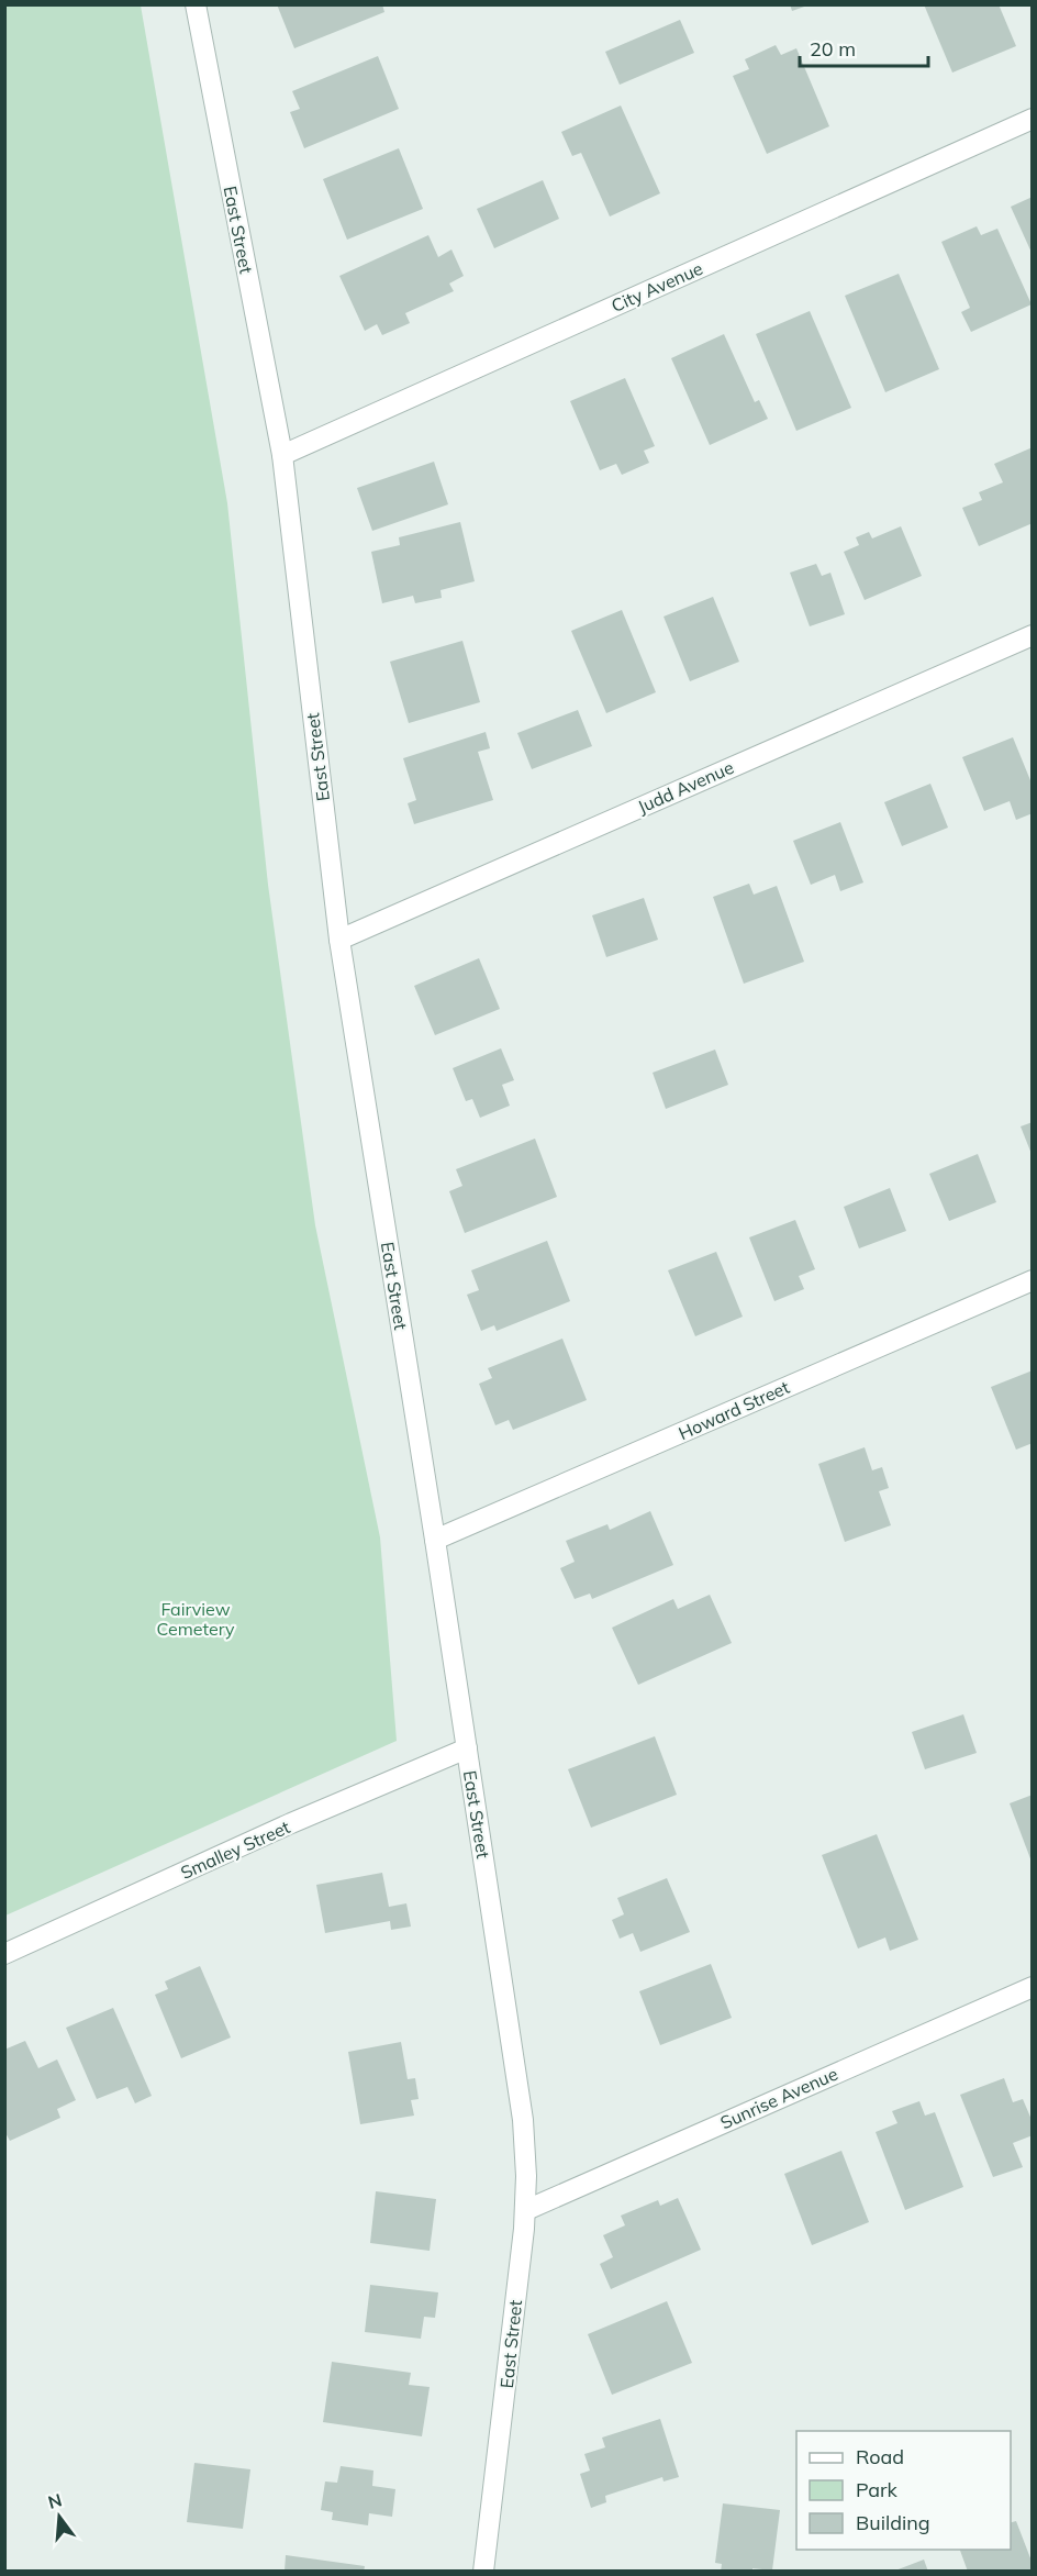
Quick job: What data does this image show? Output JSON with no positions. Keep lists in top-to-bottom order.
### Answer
{
  "streets": {
    "street": [
      "East Street",
      "City Avenue",
      "Judd Avenue",
      "Howard Street",
      "Smalley Street",
      "Sunrise Avenue"
    ]
  },
  "crossings": [
    ["East Street", "City Avenue"],
    ["East Street", "Judd Avenue"],
    ["East Street", "Howard Street"],
    ["East Street", "Smalley Street"],
    ["East Street", "Sunrise Avenue"]
  ],
  "parks": ["Fairview Cemetery"],
  "legend": ["Road", "Park", "Building"],
  "scale_bar": "20 m",
  "north": "top"
}
